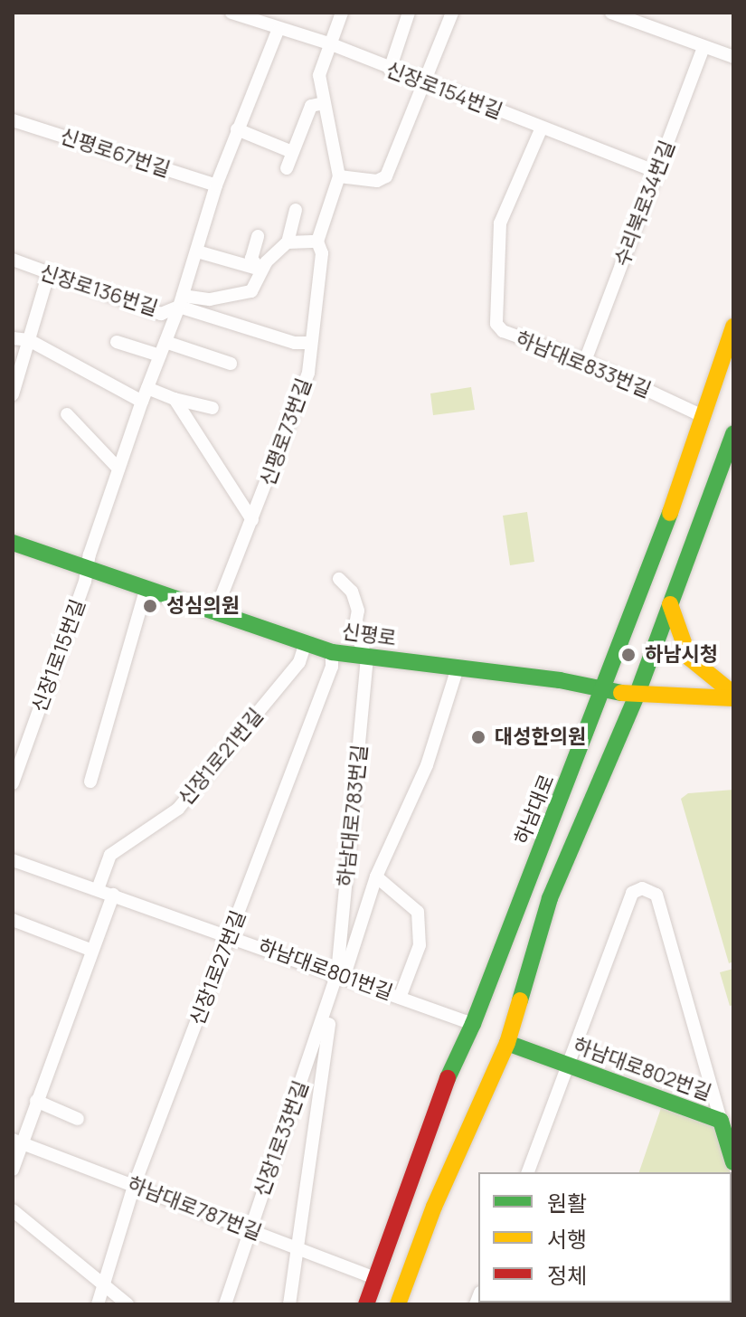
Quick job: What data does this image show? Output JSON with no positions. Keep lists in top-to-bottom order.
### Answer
{
  "streets": {
    "main road": ["신평로", "하남대로", "하남대로802번길"],
    "street": [
      "신장로154번길",
      "신평로67번길",
      "수리북로34번길",
      "신장로136번길",
      "하남대로833번길",
      "신평로73번길",
      "신장1로15번길",
      "신장1로21번길",
      "하남대로783번길",
      "신장1로27번길",
      "하남대로801번길",
      "신장1로33번길",
      "하남대로787번길"
    ]
  },
  "crossings": [
    ["신장로154번길", "수리북로34번길"],
    ["신장로154번길", "하남대로833번길"],
    ["수리북로34번길", "하남대로833번길"],
    ["신장로136번길", "신평로73번길"],
    ["하남대로833번길", "하남대로"],
    ["신평로73번길", "신평로"],
    ["신평로", "신장1로15번길"],
    ["신평로", "신장1로21번길"],
    ["신평로", "하남대로"],
    ["신평로", "하남대로783번길"],
    ["신평로", "신장1로27번길"],
    ["신평로", "신장1로33번길"],
    ["신장1로21번길", "하남대로801번길"],
    ["하남대로", "하남대로801번길"],
    ["하남대로", "하남대로787번길"],
    ["하남대로783번길", "하남대로801번길"],
    ["하남대로783번길", "신장1로33번길"],
    ["신장1로27번길", "하남대로801번길"],
    ["신장1로27번길", "하남대로787번길"],
    ["하남대로801번길", "신장1로33번길"],
    ["신장1로33번길", "하남대로787번길"]
  ],
  "places": ["성심의원", "하남시청", "대성한의원"],
  "legend": ["원활", "서행", "정체"]
}
